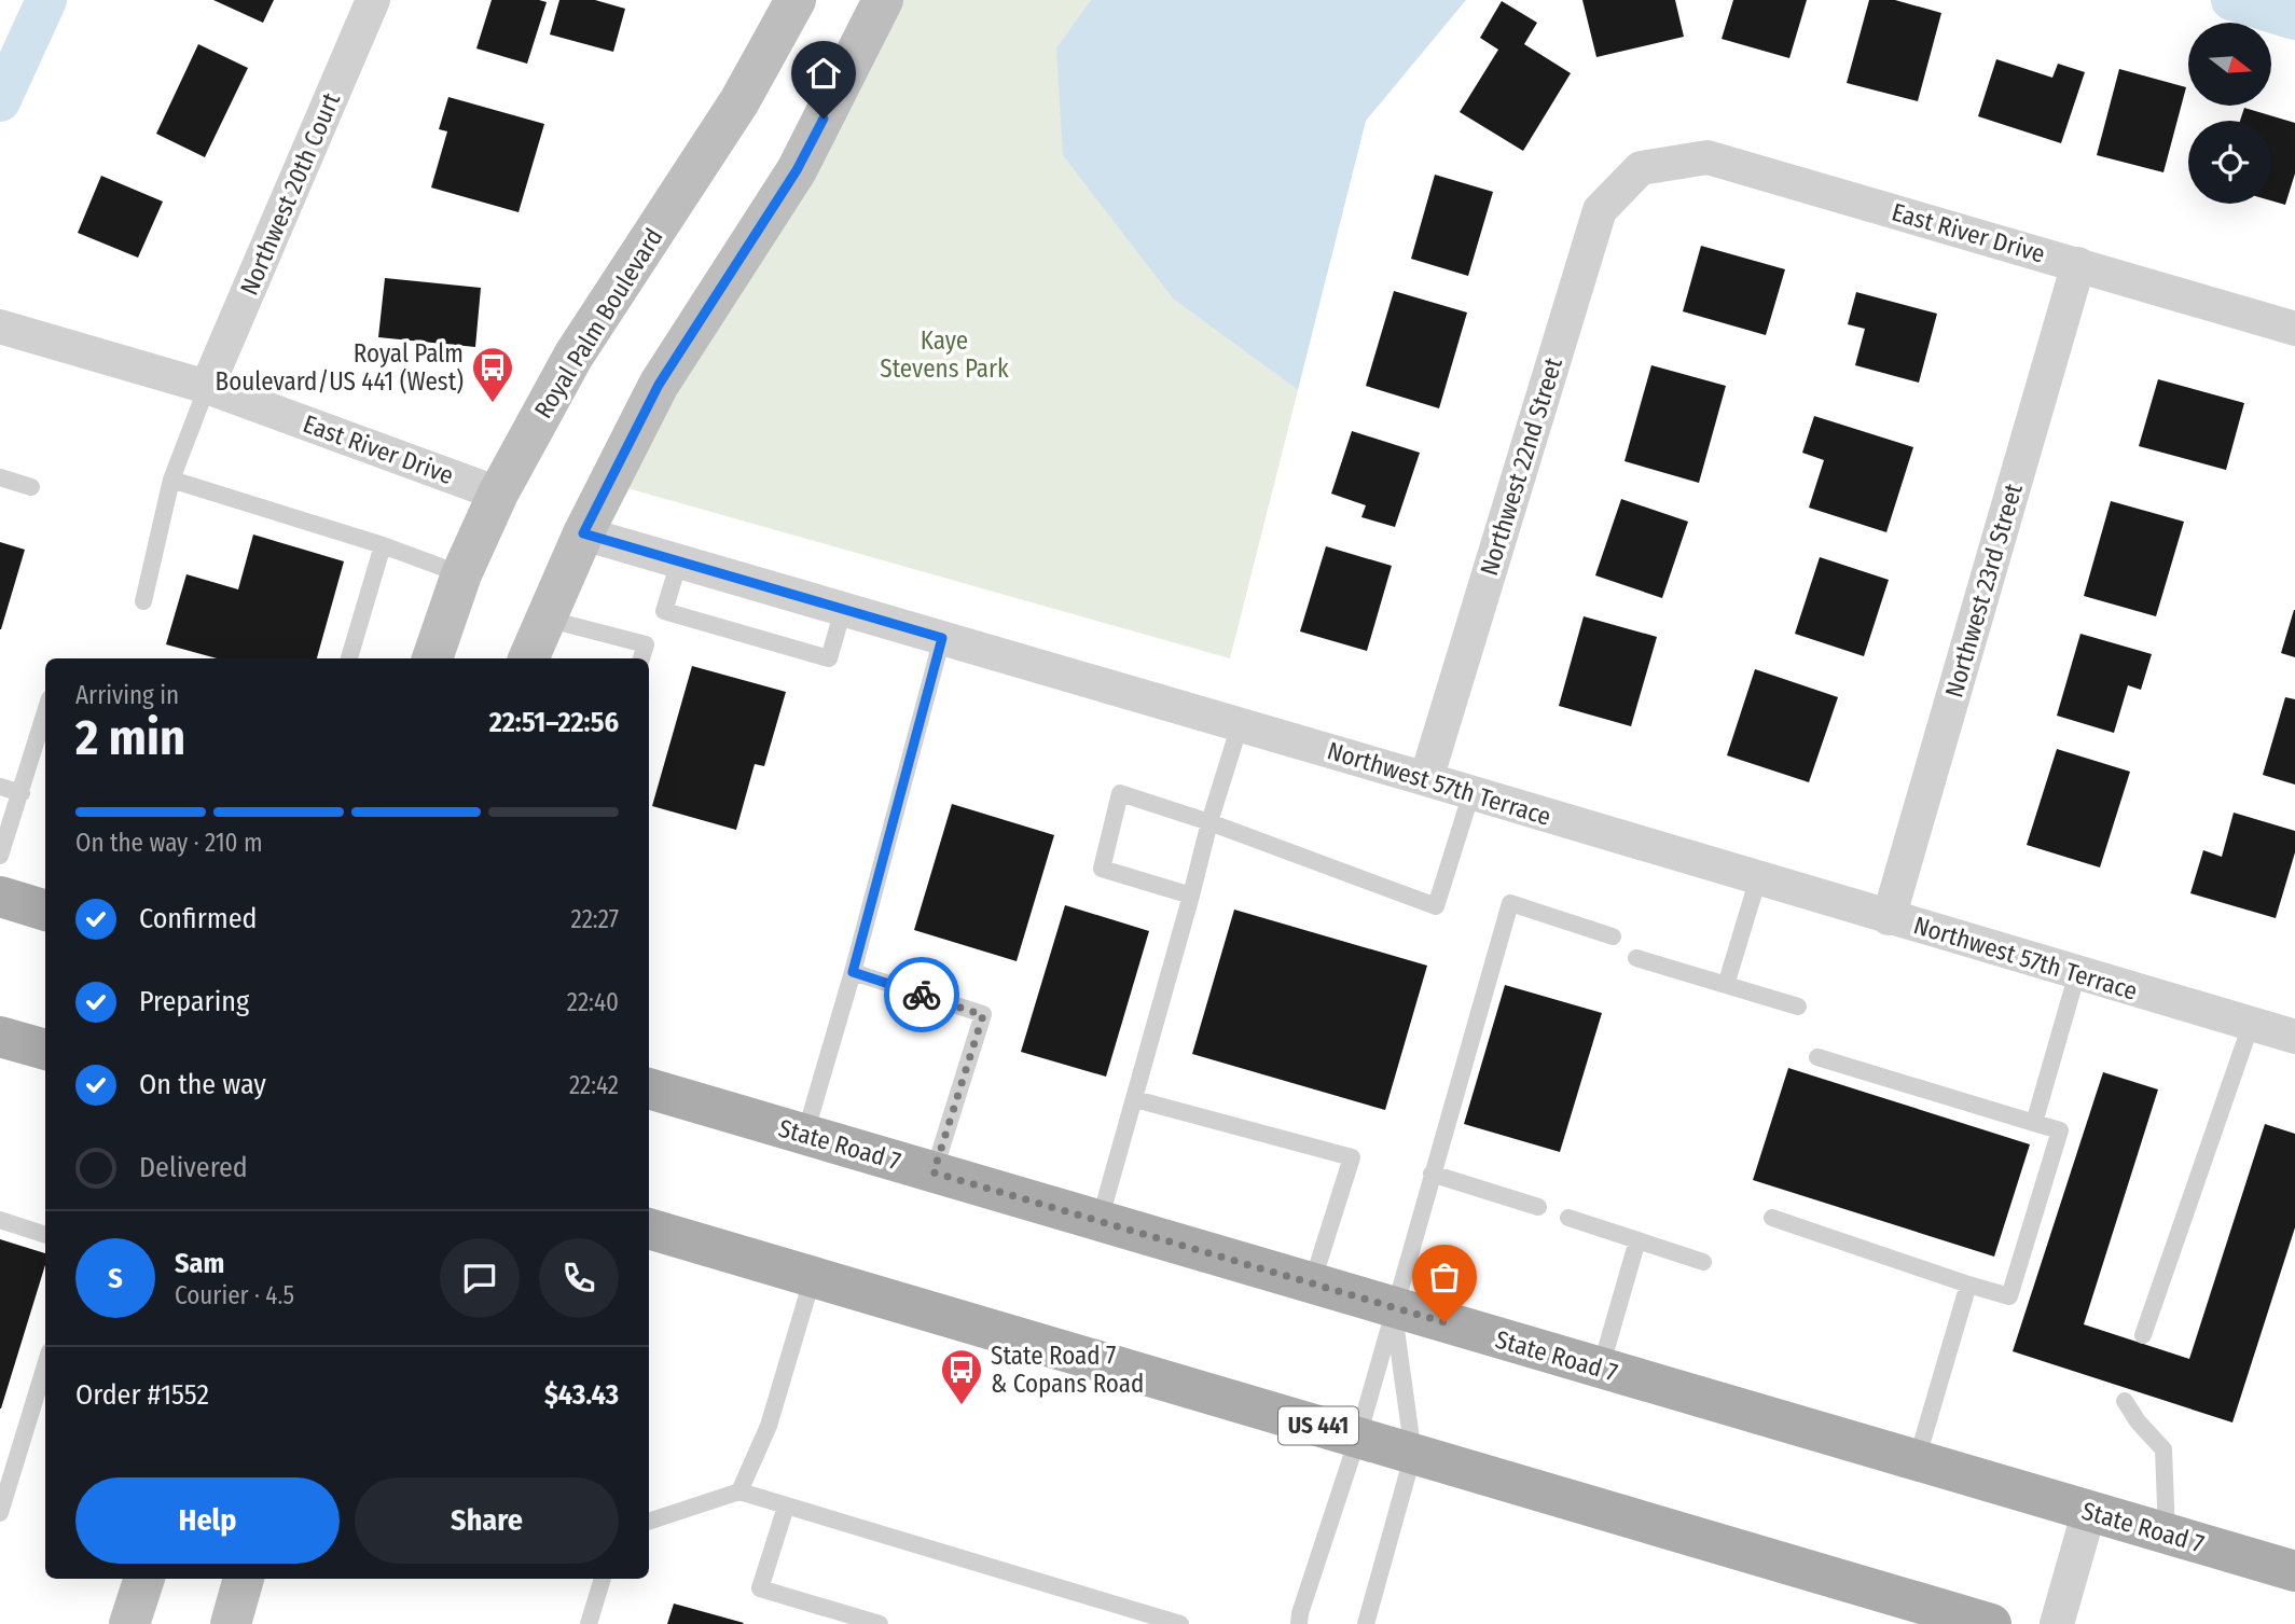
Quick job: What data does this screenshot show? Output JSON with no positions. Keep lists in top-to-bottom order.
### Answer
{
  "streets": {
    "main road": ["Royal Palm Boulevard", "State Road 7", "US 441"],
    "street": [
      "Northwest 20th Court",
      "East River Drive",
      "Northwest 22nd Street",
      "Northwest 23rd Street",
      "Northwest 57th Terrace"
    ]
  },
  "crossings": [
    ["Northwest 20th Court", "East River Drive"],
    ["East River Drive", "Royal Palm Boulevard"],
    ["East River Drive", "Northwest 22nd Street"],
    ["East River Drive", "Northwest 23rd Street"],
    ["Northwest 22nd Street", "Northwest 57th Terrace"],
    ["Northwest 23rd Street", "Northwest 57th Terrace"]
  ],
  "parks": ["Kaye Stevens Park"],
  "places": {
    "bus stop": ["Royal Palm Boulevard/US 441 (West)", "State Road 7 & Copans Road"]
  },
  "north": "right",
  "page": {
    "heading": ["2 min", "Arriving in", "22:51–22:56"],
    "panel": [
      "Sam",
      "Courier · 4.5",
      "Order #1552",
      "$43.43"
    ],
    "bar": "On the way · 210 m",
    "list": [
      ["Confirmed", "22:27"],
      ["Preparing", "22:40"],
      ["On the way", "22:42"],
      "Delivered"
    ],
    "round": "S",
    "buttons": ["Help", "Share"]
  }
}
